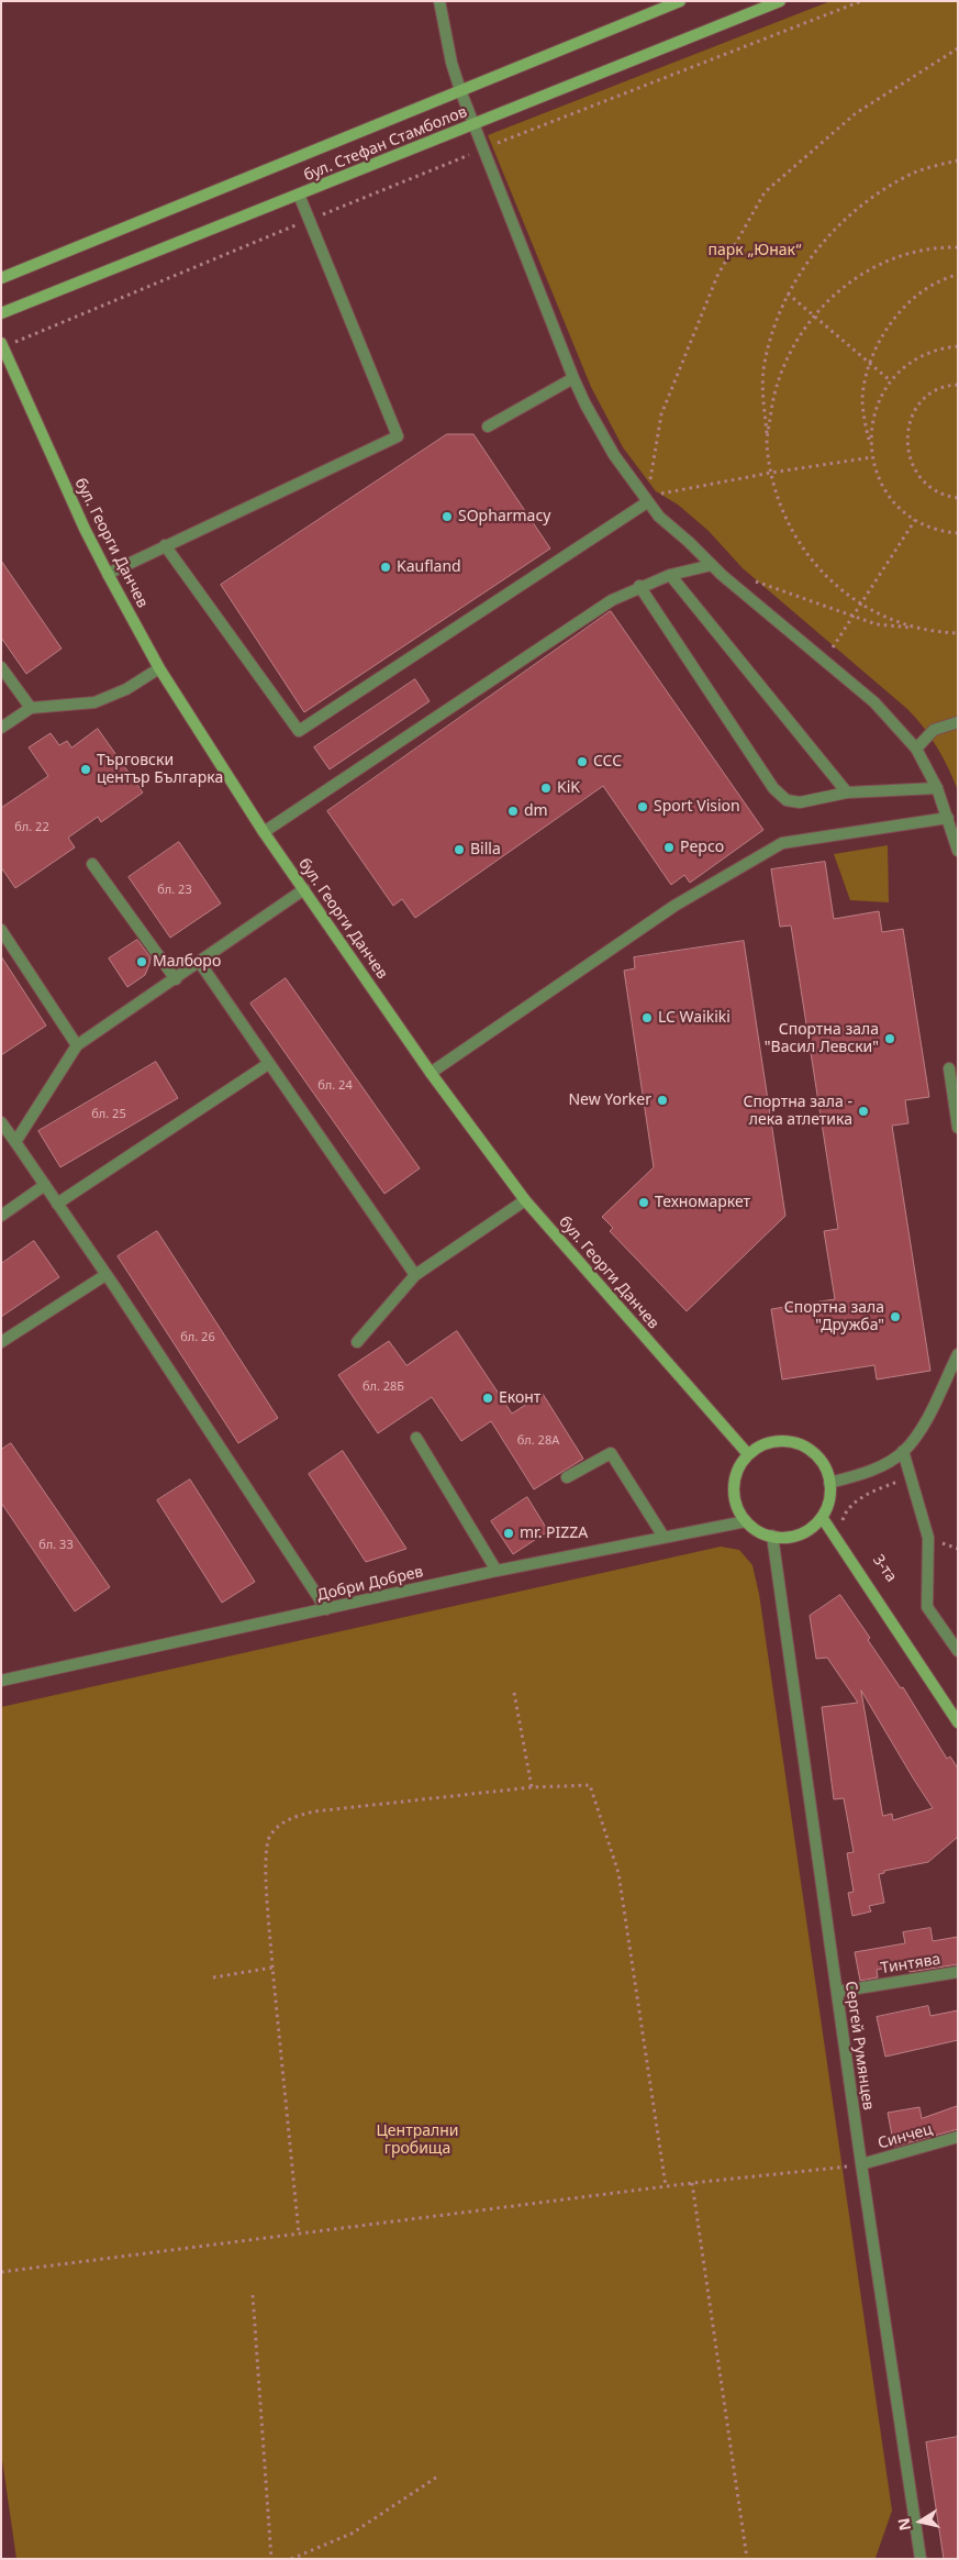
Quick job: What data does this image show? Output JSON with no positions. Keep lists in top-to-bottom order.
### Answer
{
  "streets": {
    "main road": ["бул. Стефан Стамболов", "бул. Георги Данчев"],
    "street": [
      "Добри Добрев",
      "Тинтява",
      "Сергей Румянцев",
      "Синчец"
    ]
  },
  "crossings": [
    ["бул. Георги Данчев", "Добри Добрев"],
    ["бул. Георги Данчев", "Сергей Румянцев"],
    ["Добри Добрев", "Сергей Румянцев"],
    ["Тинтява", "Сергей Румянцев"],
    ["Сергей Румянцев", "Синчец"]
  ],
  "parks": ["парк „Юнак“", "Централни гробища"],
  "places": [
    "SOpharmacy",
    "Kaufland",
    "CCC",
    "Търговски център Българка",
    "KiK",
    "Sport Vision",
    "dm",
    "Pepco",
    "Billa",
    "Малборо",
    "LC Waikiki",
    "Спортна зала \"Васил Левски\"",
    "New Yorker",
    "Спортна зала - лека атлетика",
    "Техномаркет",
    "Спортна зала \"Дружба\"",
    "Еконт",
    "mr. PIZZA"
  ],
  "house_numbers": [
    "бл. 22",
    "бл. 23",
    "бл. 24",
    "бл. 25",
    "бл. 26",
    "бл. 28Б",
    "бл. 28А",
    "бл. 33"
  ],
  "north": "left"
}
